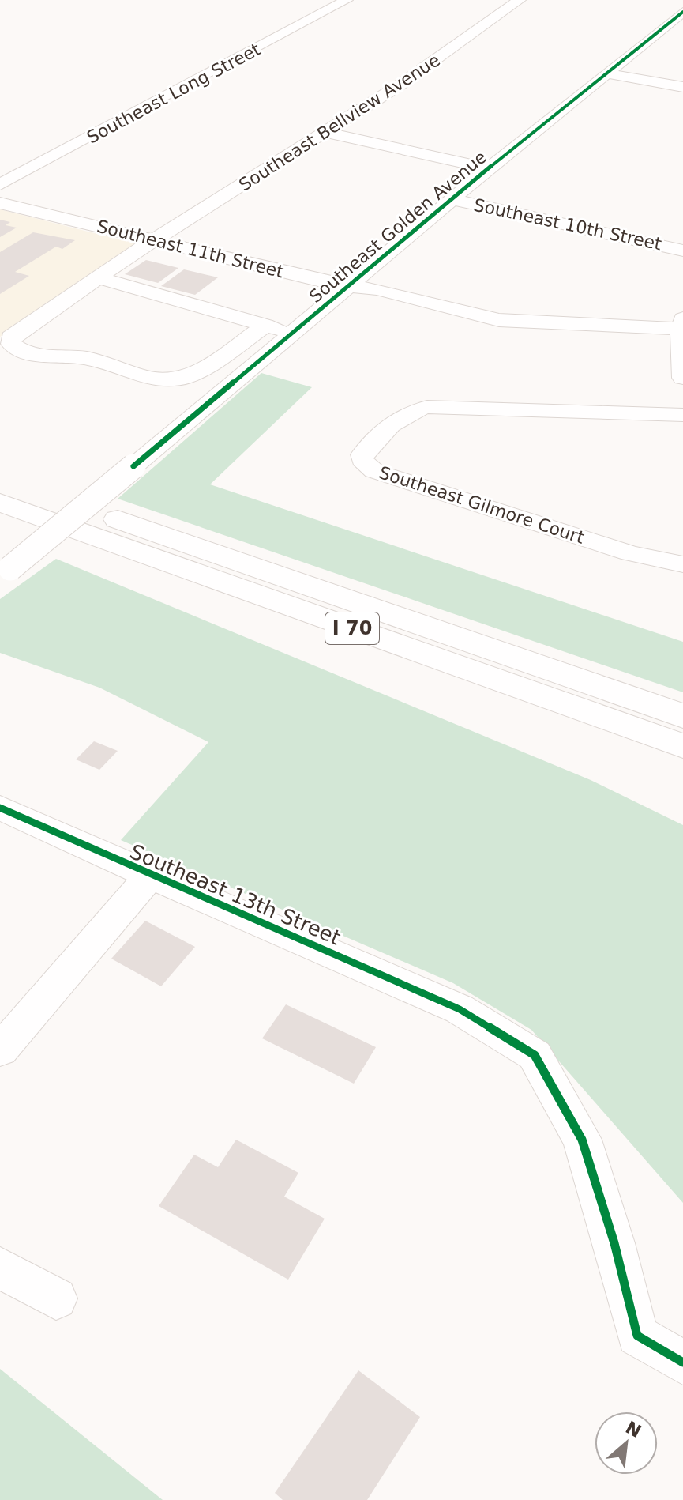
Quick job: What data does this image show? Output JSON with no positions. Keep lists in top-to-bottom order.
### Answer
{
  "streets": {
    "highway": ["I 70"],
    "street": [
      "Southeast Long Street",
      "Southeast Bellview Avenue",
      "Southeast 10th Street",
      "Southeast Golden Avenue",
      "Southeast 11th Street",
      "Southeast Gilmore Court",
      "Southeast 13th Street"
    ]
  },
  "crossings": [
    ["Southeast Bellview Avenue", "Southeast 10th Street"],
    ["Southeast Bellview Avenue", "Southeast 11th Street"],
    ["Southeast 10th Street", "Southeast Golden Avenue"],
    ["Southeast Golden Avenue", "Southeast 11th Street"]
  ],
  "north": "top right"
}
